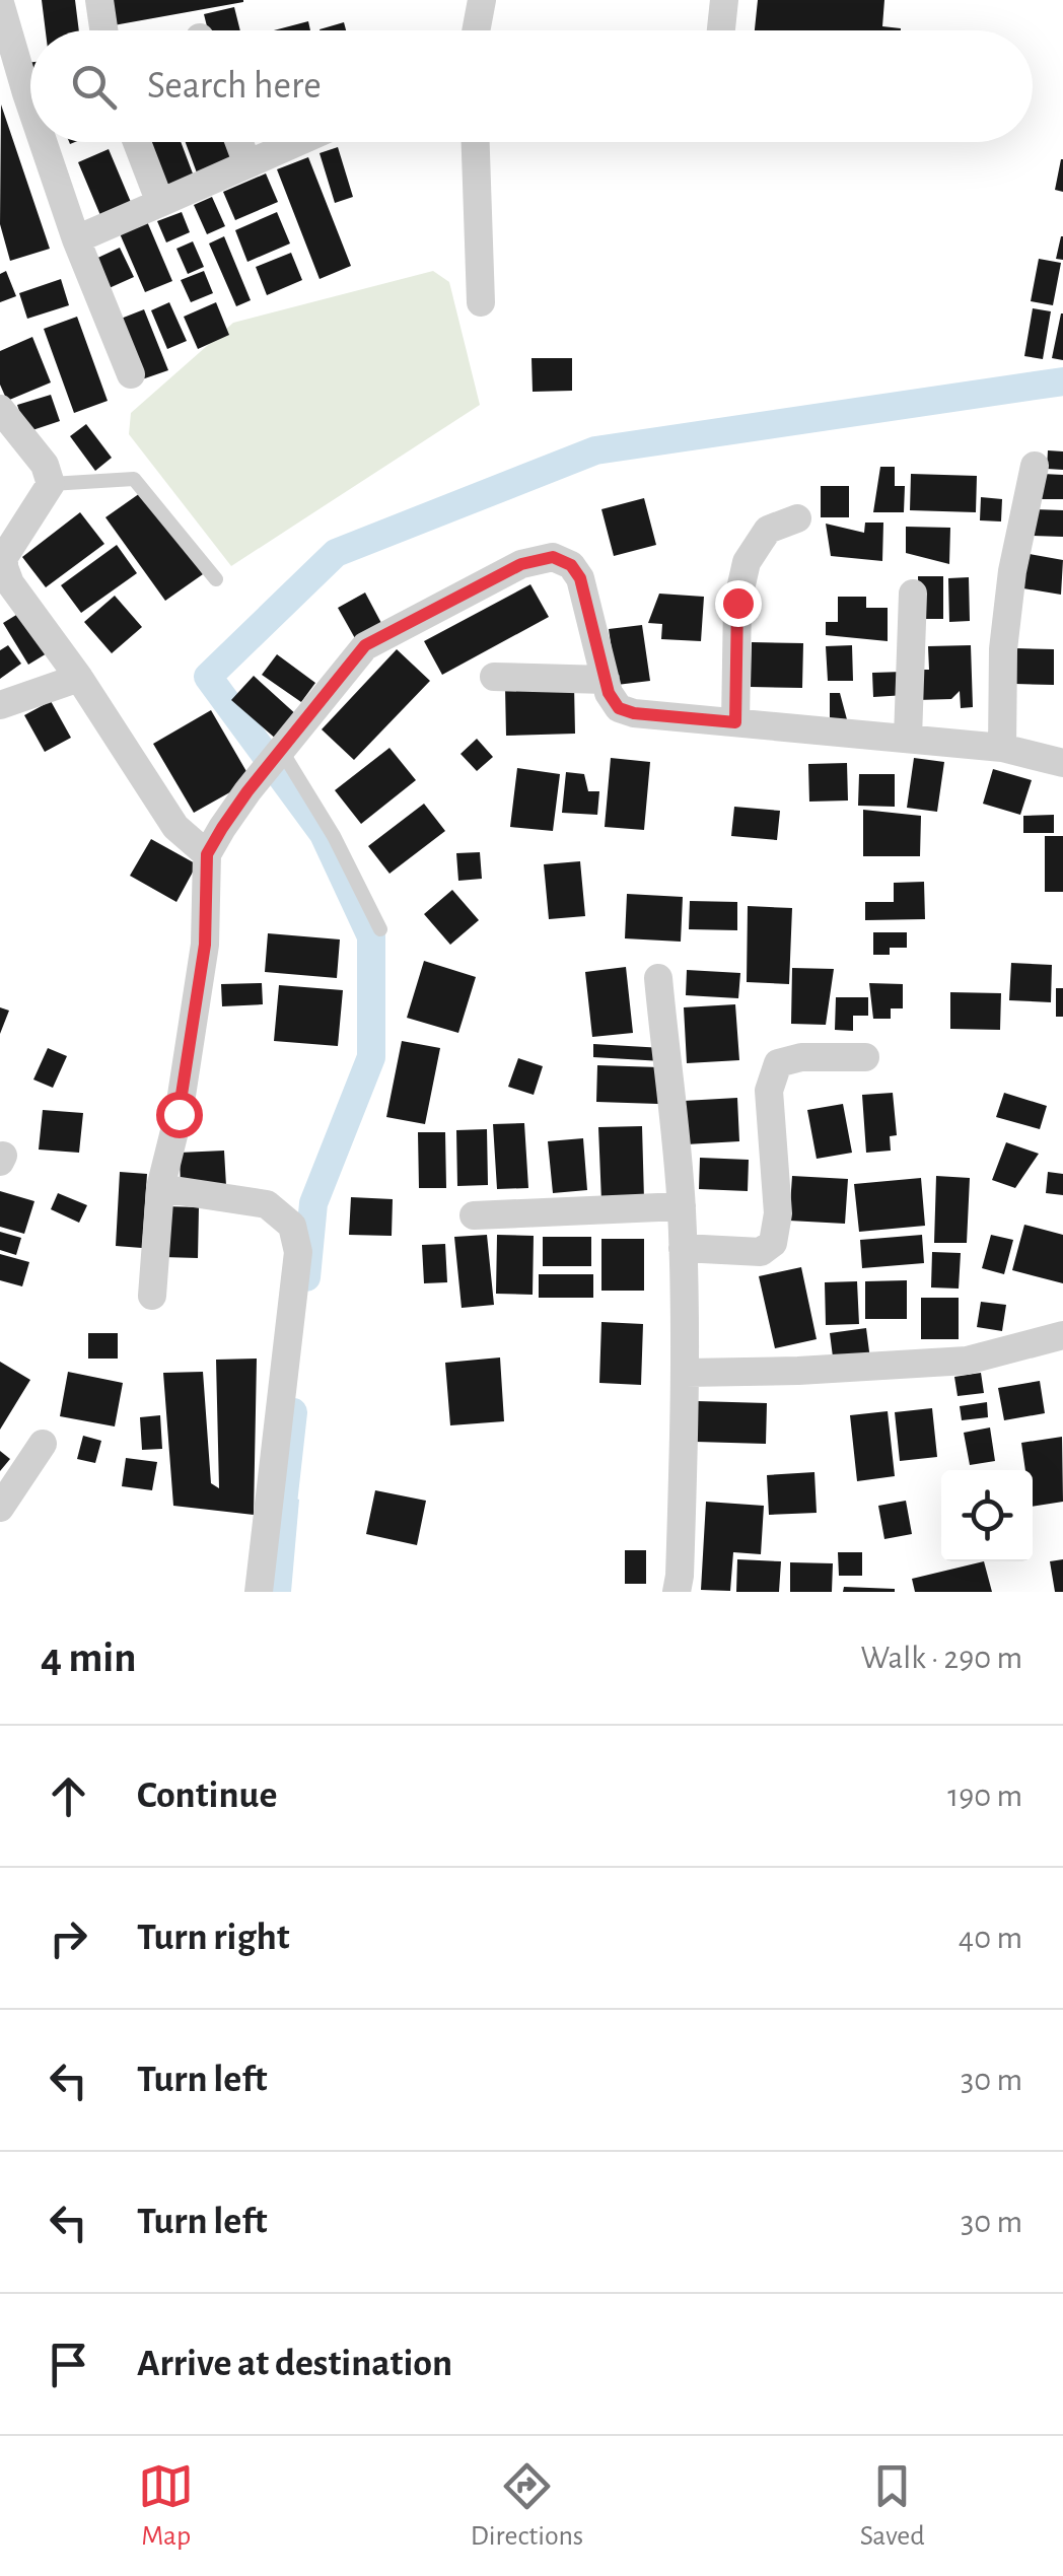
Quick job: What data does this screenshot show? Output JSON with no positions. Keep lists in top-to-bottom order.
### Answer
{
  "page": {
    "search": "Search here",
    "heading": ["4 min", "Walk · 290 m"],
    "list": [
      ["Continue", "190 m"],
      ["Turn right", "40 m"],
      ["Turn left", "30 m"],
      ["Turn left", "30 m"],
      "Arrive at destination"
    ],
    "nav": ["Map", "Directions", "Saved"]
  }
}
